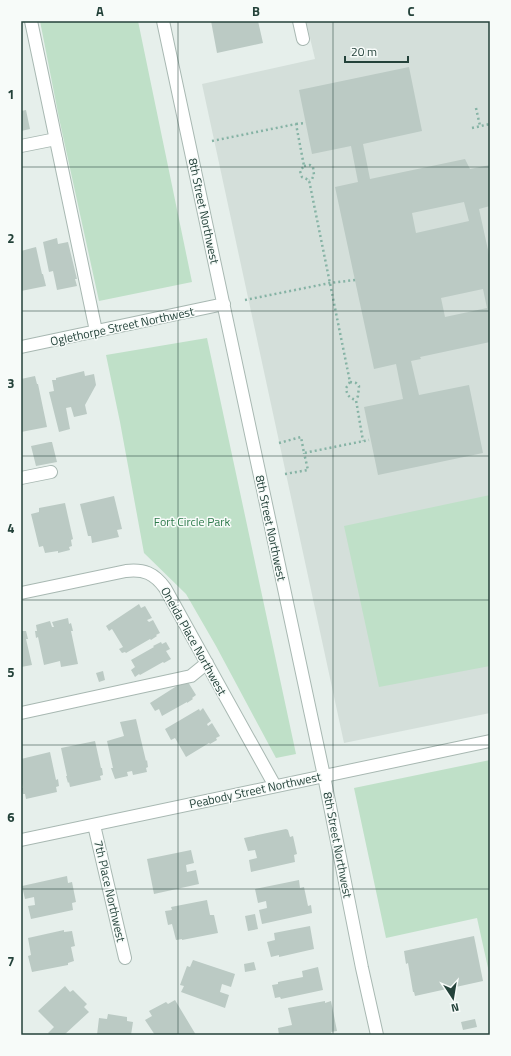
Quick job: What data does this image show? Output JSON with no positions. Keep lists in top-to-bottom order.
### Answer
{
  "streets": {
    "street": [
      "8th Street Northwest",
      "Oglethorpe Street Northwest",
      "Oneida Place Northwest",
      "Peabody Street Northwest",
      "7th Place Northwest"
    ]
  },
  "crossings": [
    ["8th Street Northwest", "Oglethorpe Street Northwest"],
    ["8th Street Northwest", "Peabody Street Northwest"],
    ["Oneida Place Northwest", "Peabody Street Northwest"],
    ["Peabody Street Northwest", "7th Place Northwest"]
  ],
  "parks": ["Fort Circle Park"],
  "scale_bar": "20 m",
  "north": "bottom",
  "grid": {
    "columns": ["A", "B", "C"],
    "rows": [
      "1",
      "2",
      "3",
      "4",
      "5",
      "6",
      "7"
    ]
  }
}
